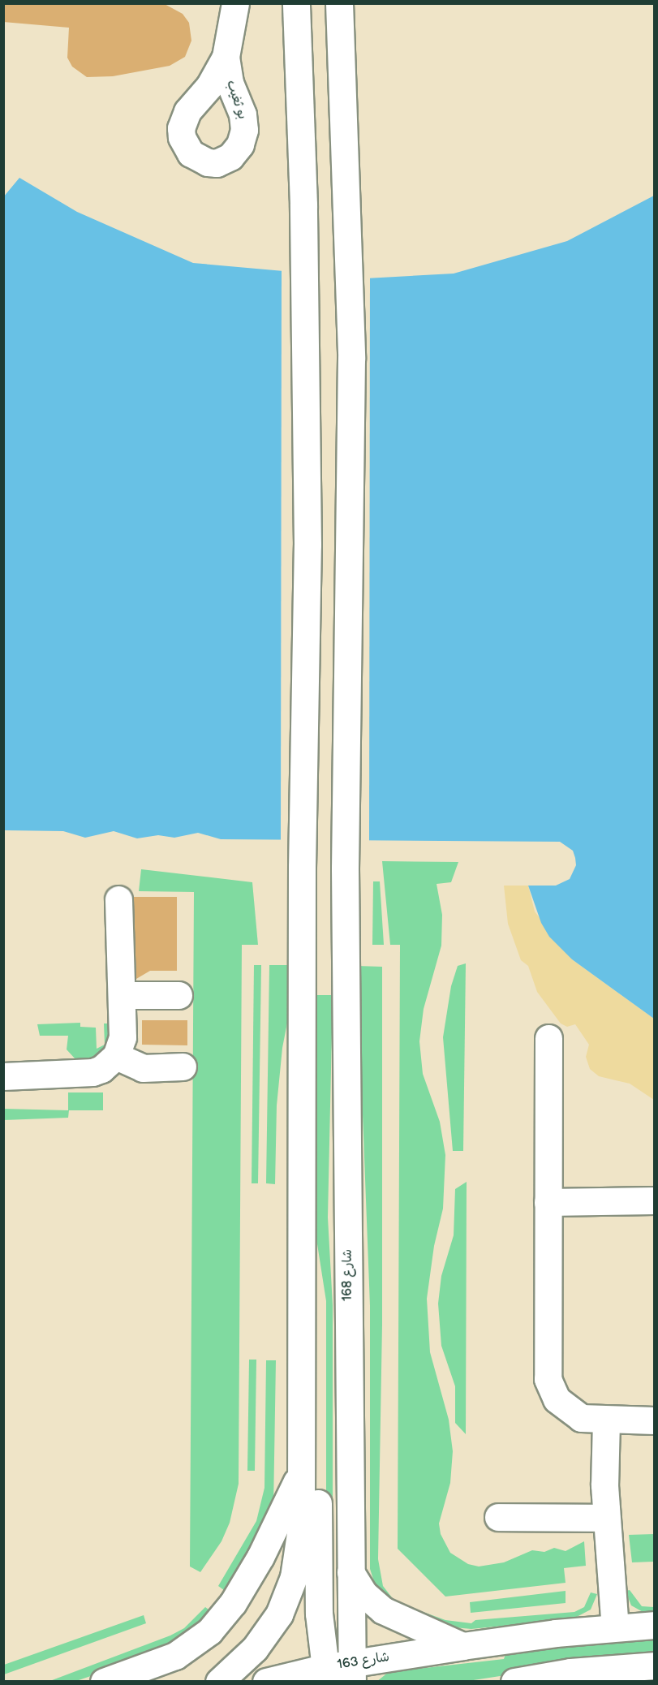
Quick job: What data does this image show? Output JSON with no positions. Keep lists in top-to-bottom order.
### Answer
{
  "streets": {
    "street": ["شارع 168", "شارع 163"]
  },
  "crossings": [
    ["شارع 168", "شارع 163"]
  ]
}
